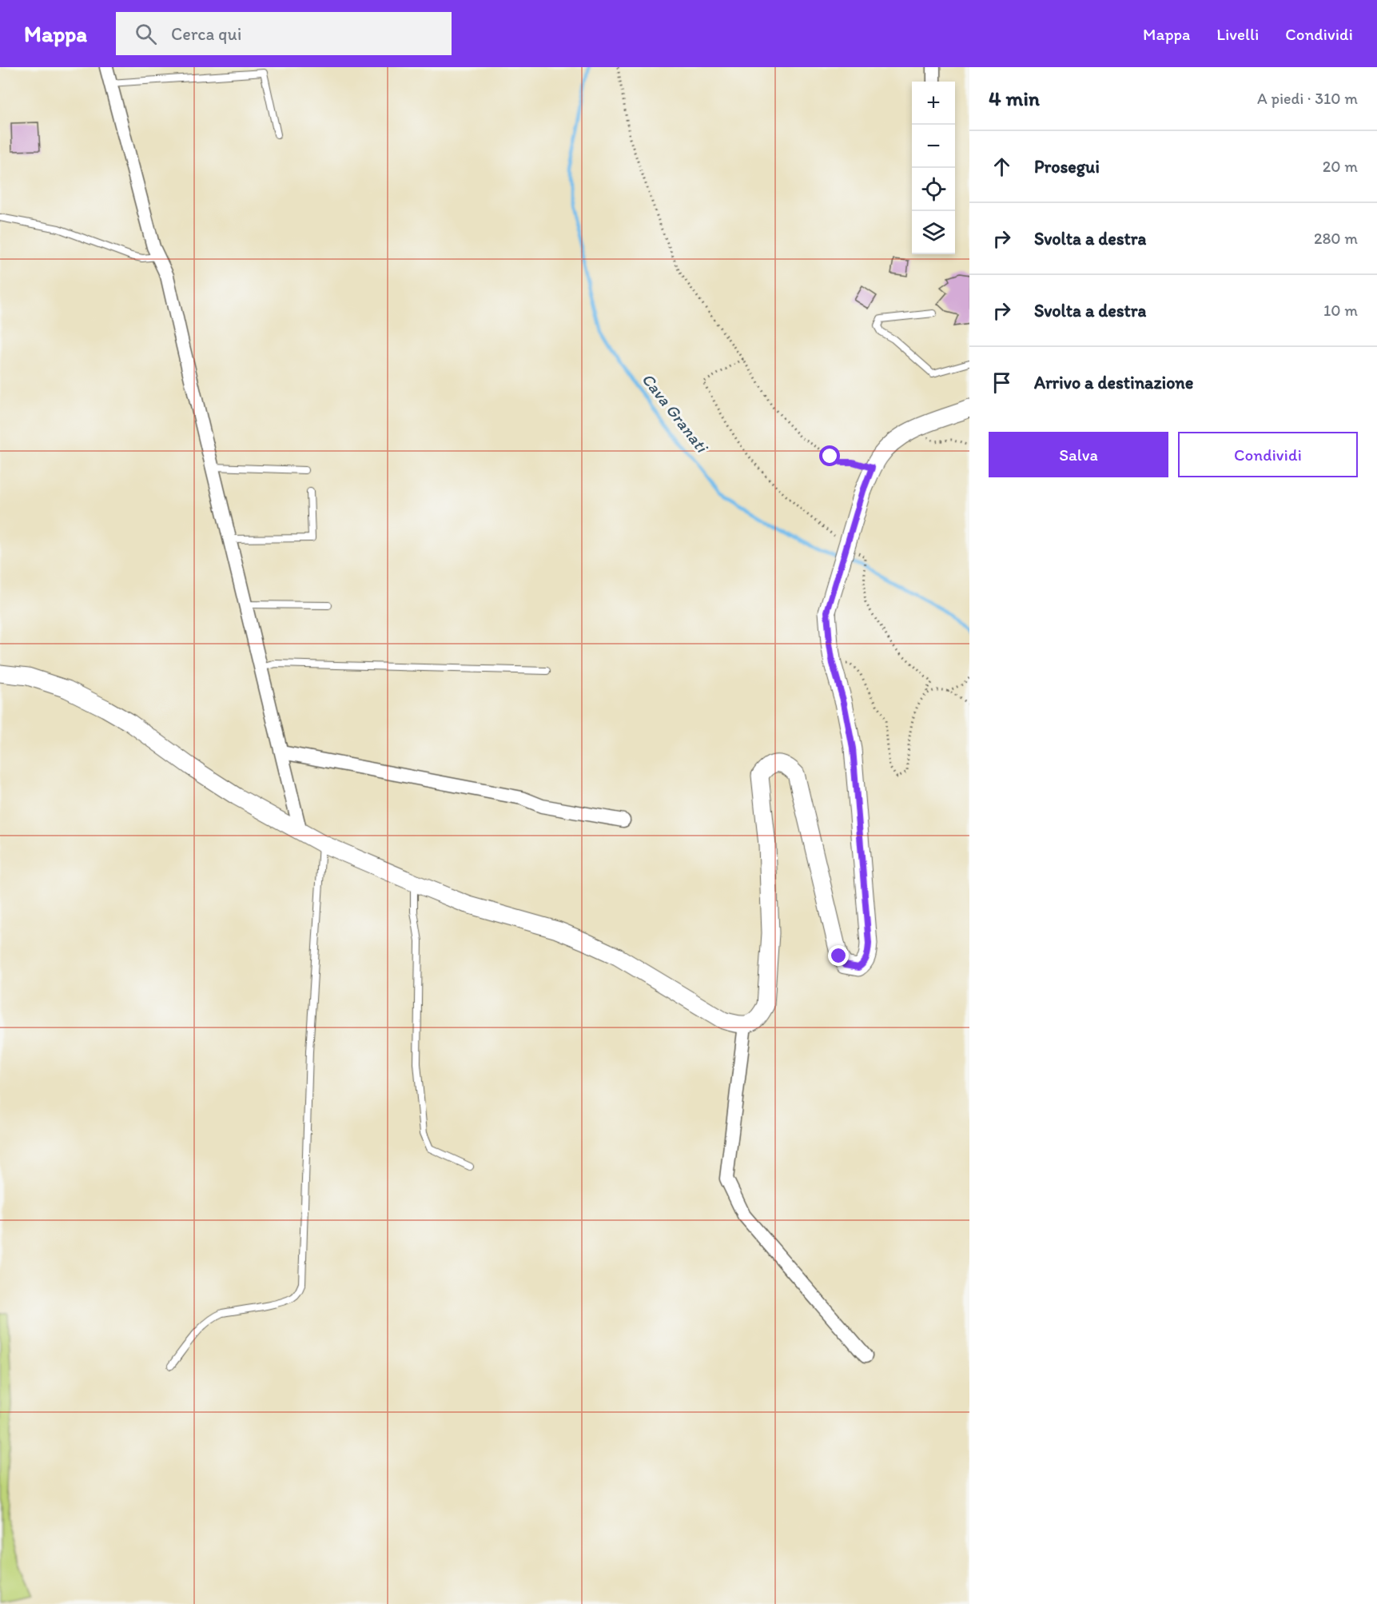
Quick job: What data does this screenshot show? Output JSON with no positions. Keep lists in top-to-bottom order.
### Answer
{
  "water": ["Cava Granati"],
  "page": {
    "header": "Mappa",
    "search": "Cerca qui",
    "nav": ["Mappa", "Livelli", "Condividi"],
    "heading": ["4 min", "A piedi · 310 m"],
    "map_buttons": ["+", "−"],
    "list": [
      ["Prosegui", "20 m"],
      ["Svolta a destra", "280 m"],
      ["Svolta a destra", "10 m"],
      "Arrivo a destinazione"
    ],
    "buttons": ["Salva", "Condividi"]
  }
}
